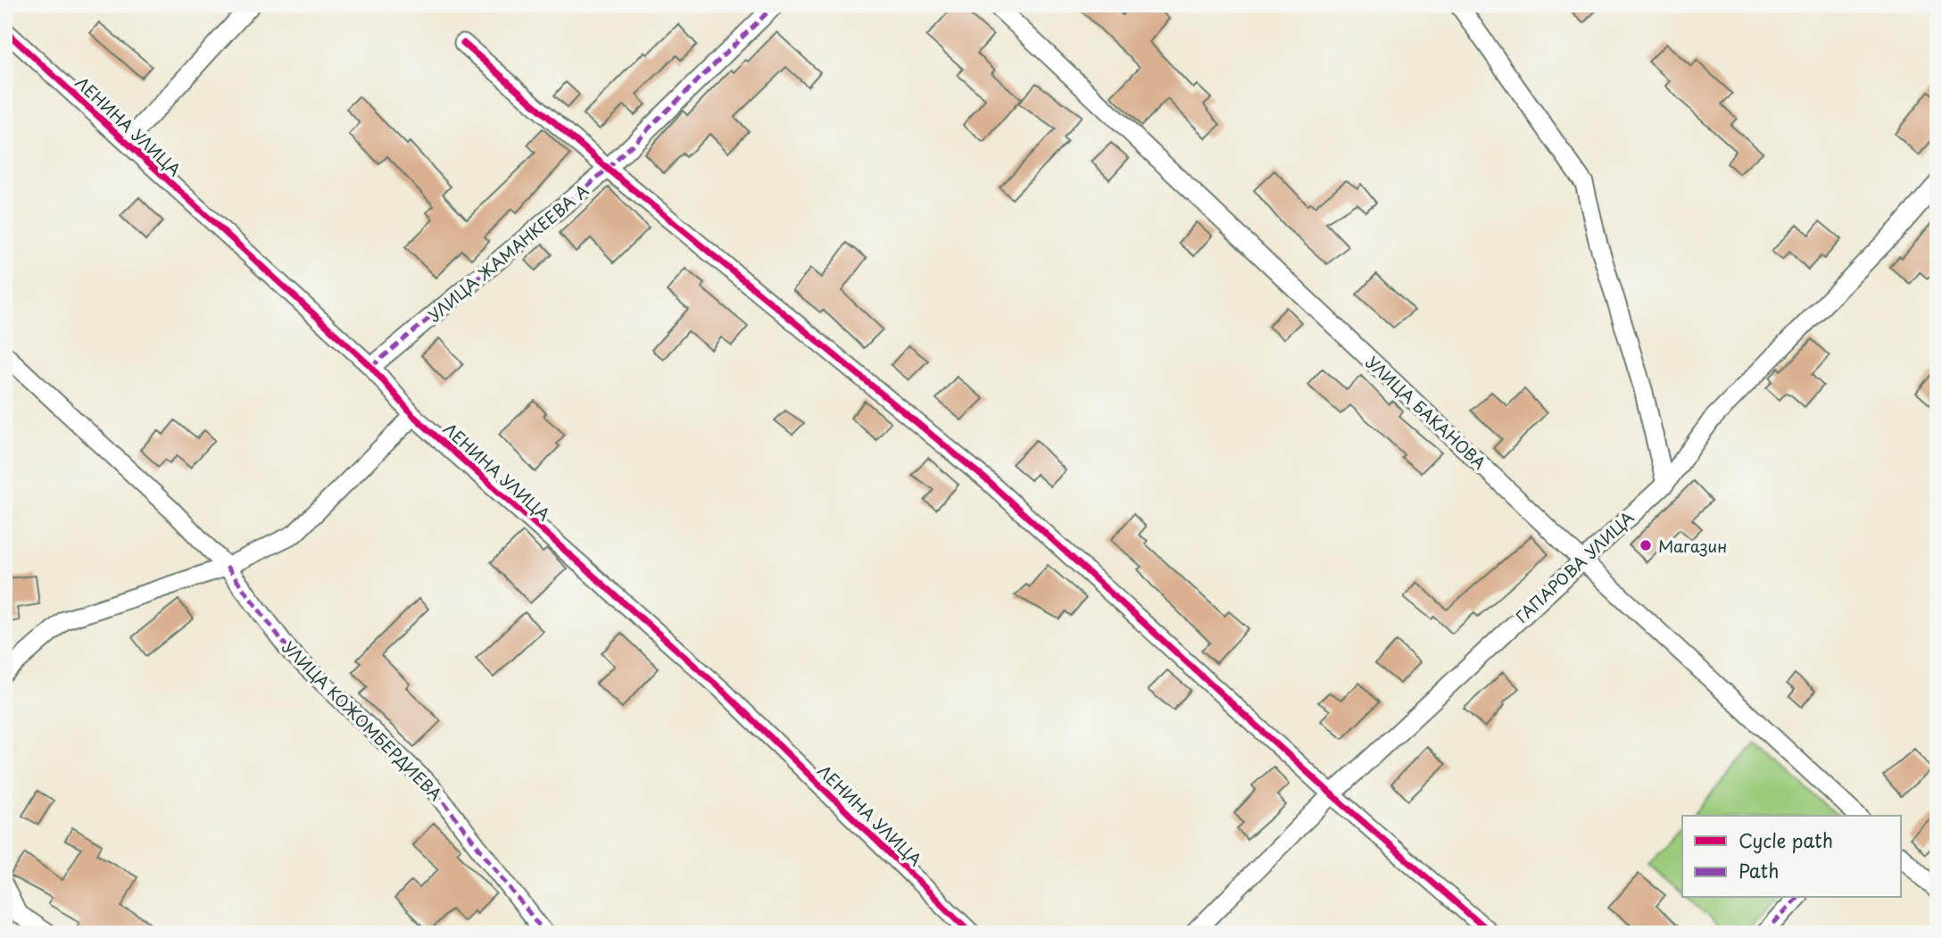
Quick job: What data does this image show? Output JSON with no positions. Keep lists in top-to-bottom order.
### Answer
{
  "streets": {
    "street": [
      "ЛЕНИНА УЛИЦА",
      "УЛИЦА ЖАМАНКЕЕВА А",
      "УЛИЦА БАКАНОВА",
      "ГАПАРОВА УЛИЦА",
      "УЛИЦА КОЖОМБЕРДИЕВА"
    ]
  },
  "crossings": [
    ["ЛЕНИНА УЛИЦА", "УЛИЦА ЖАМАНКЕЕВА А"],
    ["УЛИЦА БАКАНОВА", "ГАПАРОВА УЛИЦА"]
  ],
  "places": ["Магазин"],
  "legend": ["Cycle path", "Path"]
}
